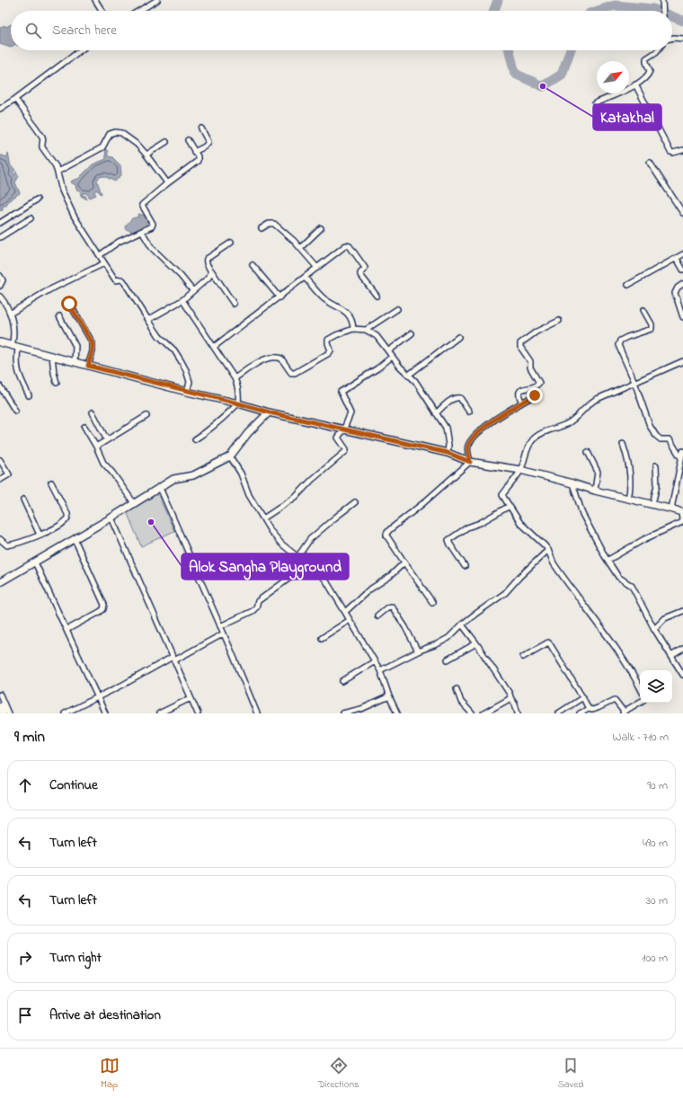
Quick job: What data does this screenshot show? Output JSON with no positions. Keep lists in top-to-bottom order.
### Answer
{
  "places": ["Katakhal", "Alok Sangha Playground"],
  "north": "top right",
  "page": {
    "search": "Search here",
    "heading": ["9 min", "Walk · 710 m"],
    "list": [
      ["Continue", "90 m"],
      ["Turn left", "490 m"],
      ["Turn left", "30 m"],
      ["Turn right", "100 m"],
      "Arrive at destination"
    ],
    "nav": ["Map", "Directions", "Saved"]
  }
}
